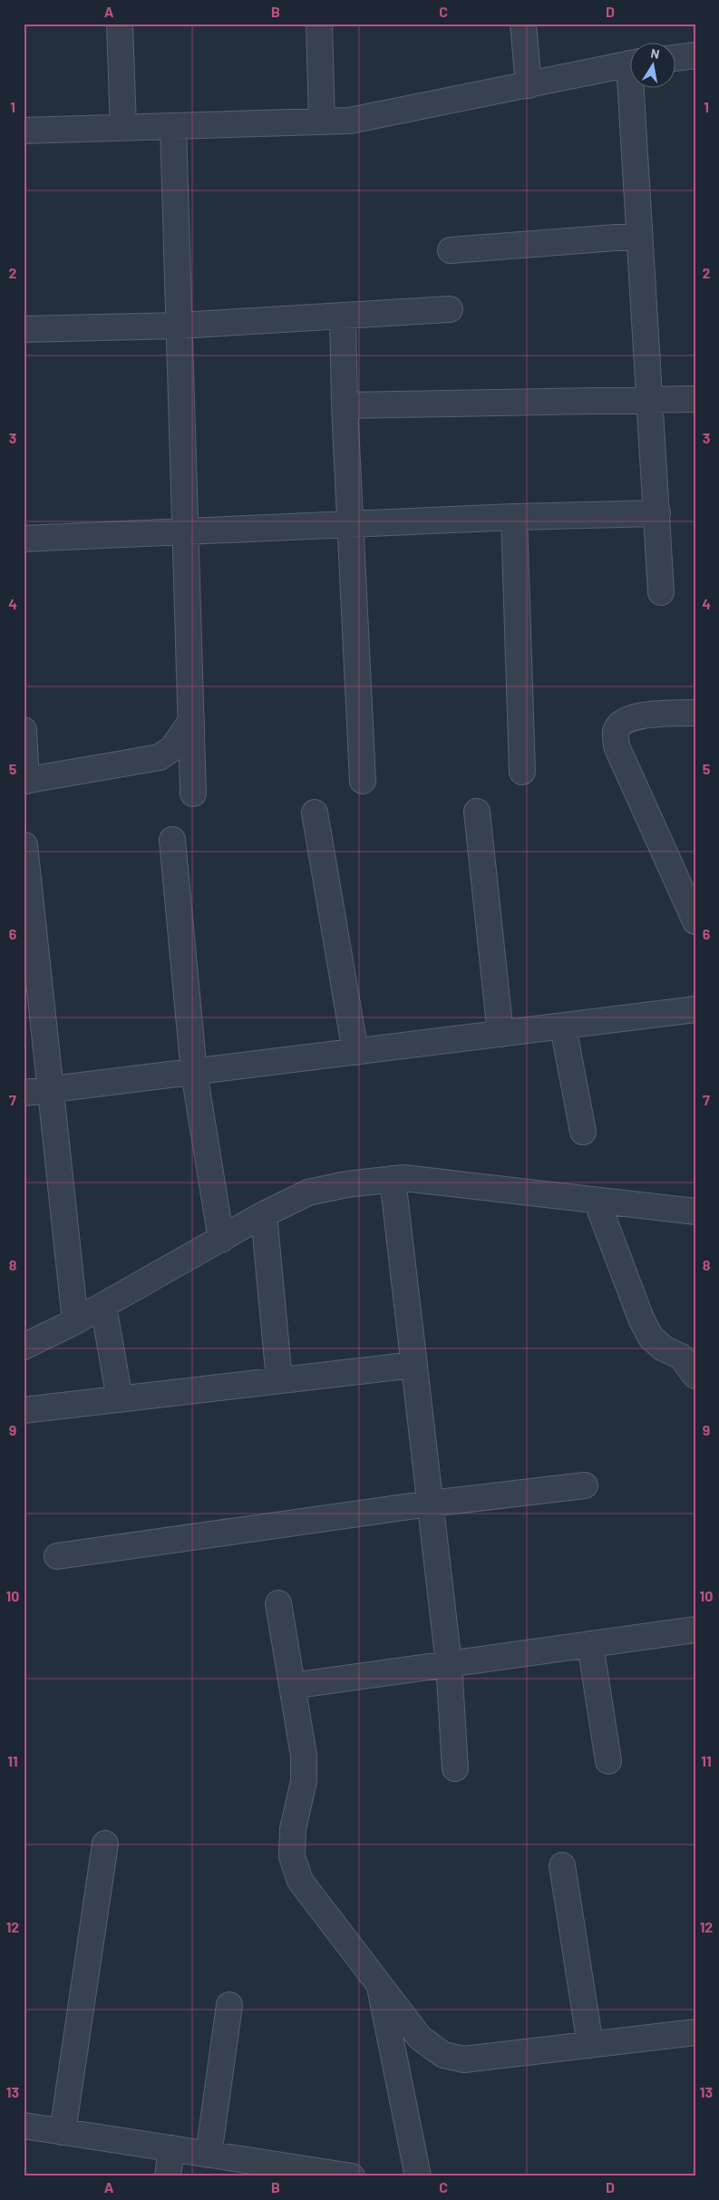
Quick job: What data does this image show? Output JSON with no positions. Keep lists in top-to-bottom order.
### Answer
{
  "north": "top",
  "grid": {
    "columns": [
      "A",
      "B",
      "C",
      "D"
    ],
    "rows": [
      "1",
      "2",
      "3",
      "4",
      "5",
      "6",
      "7",
      "8",
      "9",
      "10",
      "11",
      "12",
      "13"
    ]
  }
}
